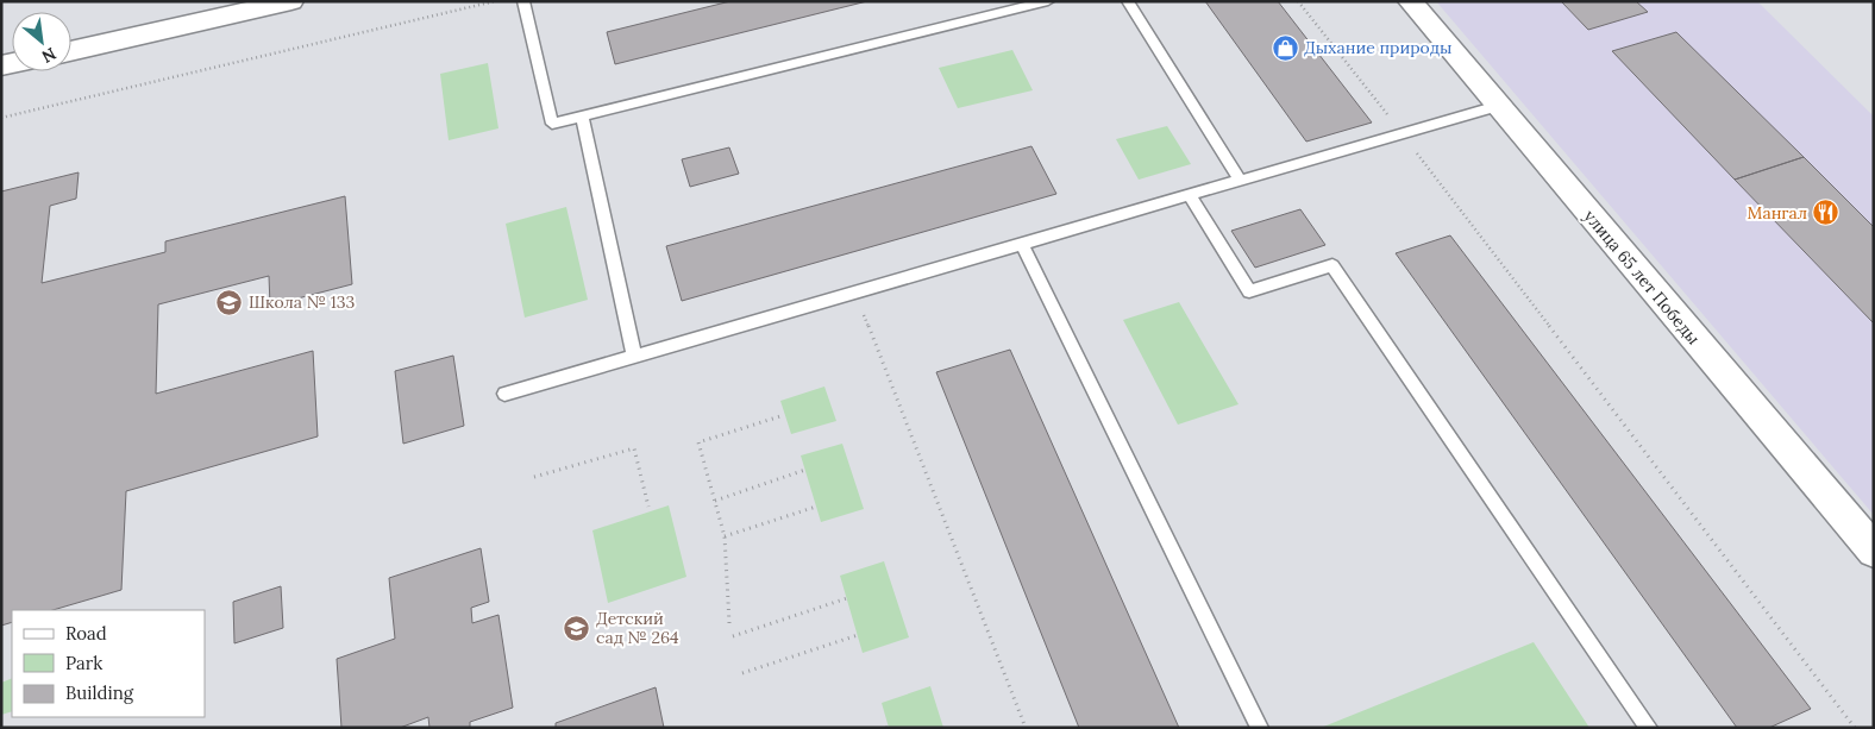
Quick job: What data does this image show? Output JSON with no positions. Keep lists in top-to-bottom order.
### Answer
{
  "streets": {
    "street": ["улица 65 лет Победы"]
  },
  "places": {
    "shop": ["Дыхание природы"],
    "restaurant": ["Мангал"],
    "school or university": ["Школа № 133", "Детский сад № 264"]
  },
  "legend": ["Road", "Park", "Building"],
  "north": "bottom right"
}
